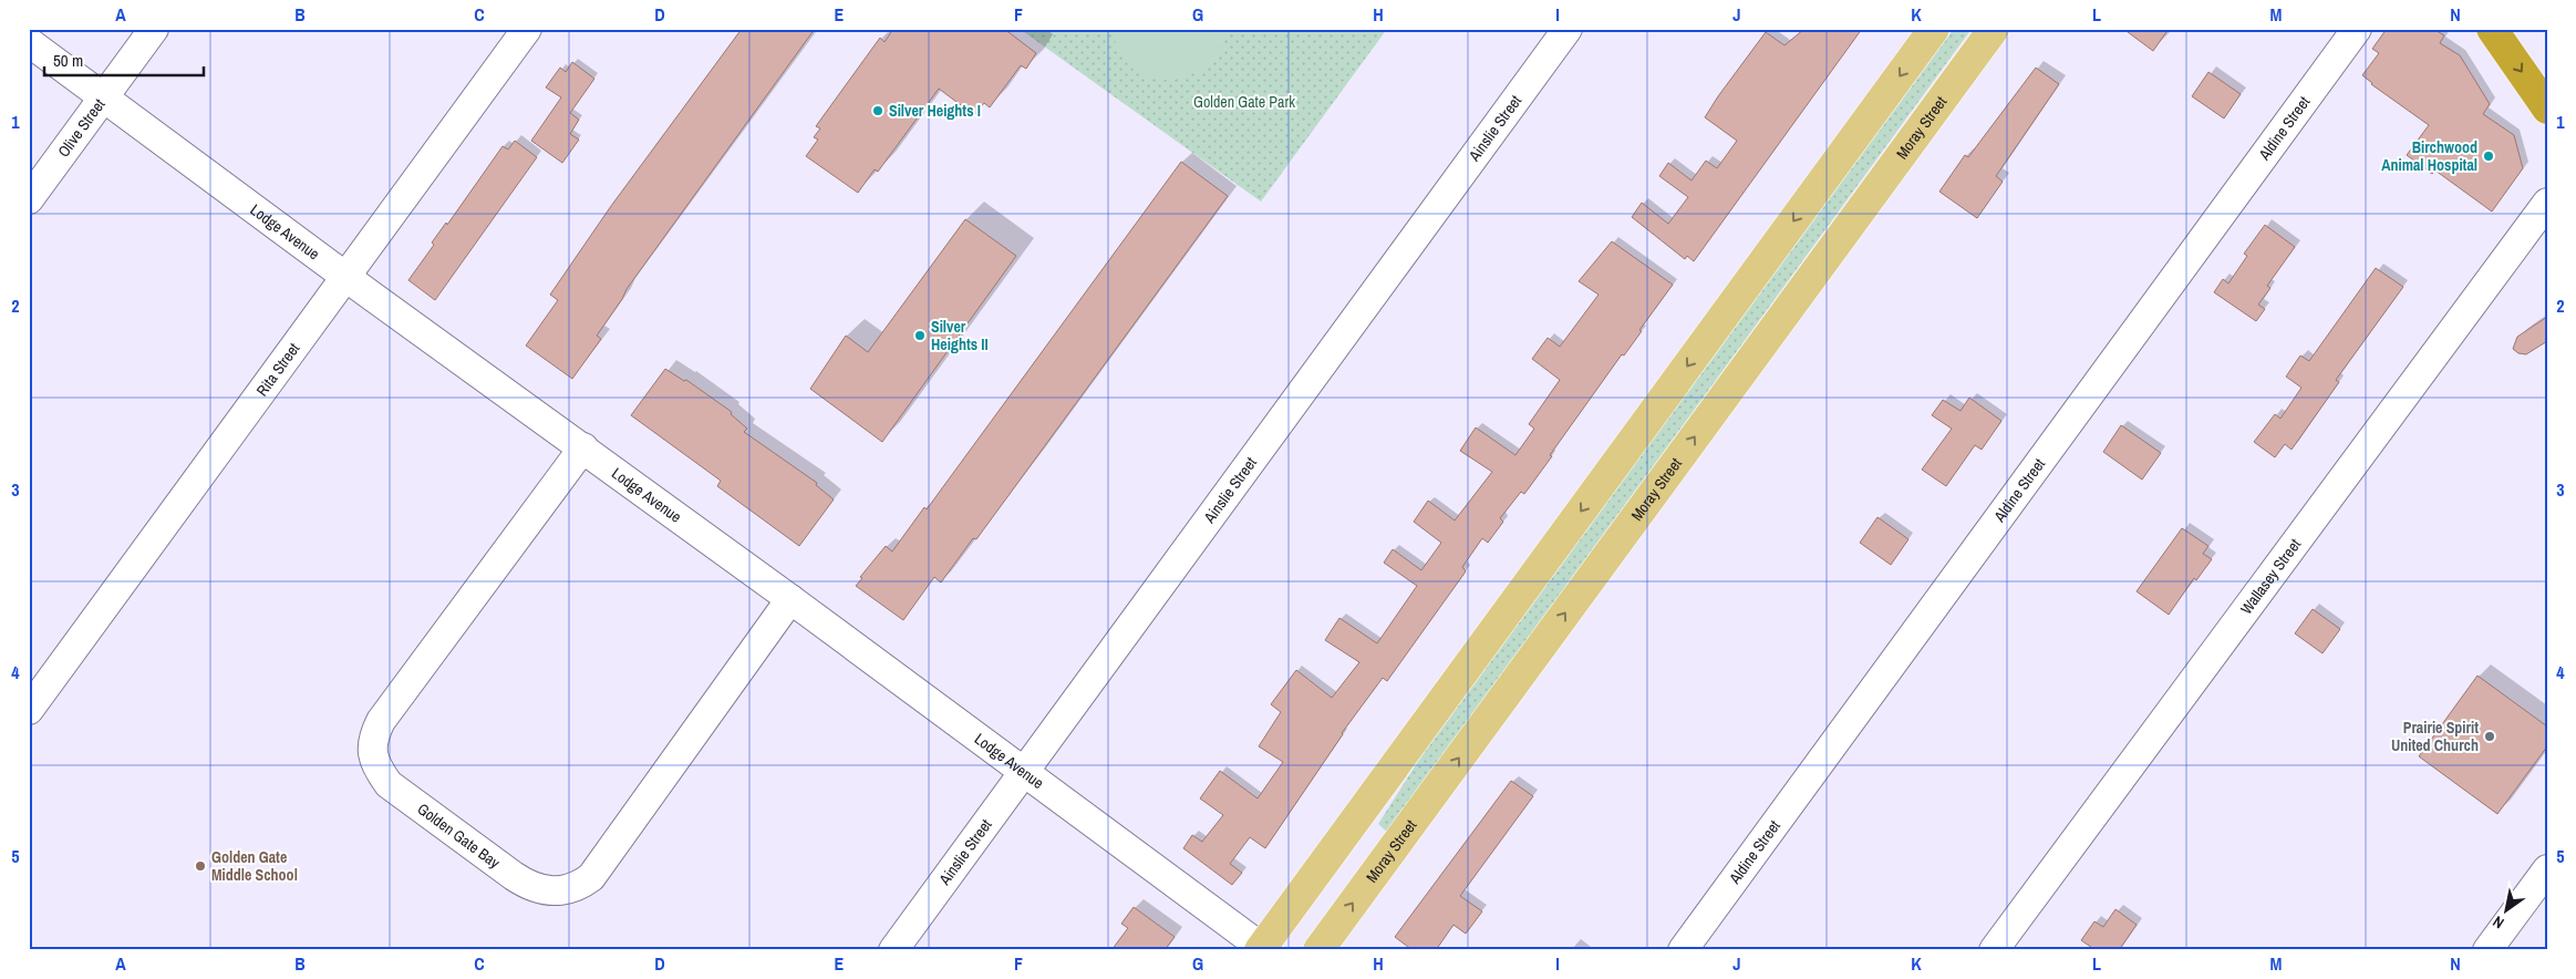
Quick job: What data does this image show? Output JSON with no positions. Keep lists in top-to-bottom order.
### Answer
{
  "streets": {
    "main road": ["Moray Street"],
    "street": [
      "Olive Street",
      "Ainslie Street",
      "Aldine Street",
      "Lodge Avenue",
      "Rita Street",
      "Wallasey Street",
      "Golden Gate Bay"
    ]
  },
  "crossings": [
    ["Olive Street", "Lodge Avenue"],
    ["Ainslie Street", "Lodge Avenue"],
    ["Lodge Avenue", "Rita Street"],
    ["Lodge Avenue", "Golden Gate Bay"]
  ],
  "parks": ["Golden Gate Park"],
  "places": [
    "Silver Heights I",
    "Birchwood Animal Hospital",
    "Silver Heights II",
    "Prairie Spirit United Church",
    "Golden Gate Middle School"
  ],
  "scale_bar": "50 m",
  "north": "bottom left",
  "grid": {
    "columns": [
      "A",
      "B",
      "C",
      "D",
      "E",
      "F",
      "G",
      "H",
      "I",
      "J",
      "K",
      "L",
      "M",
      "N"
    ],
    "rows": [
      "1",
      "2",
      "3",
      "4",
      "5"
    ]
  }
}
